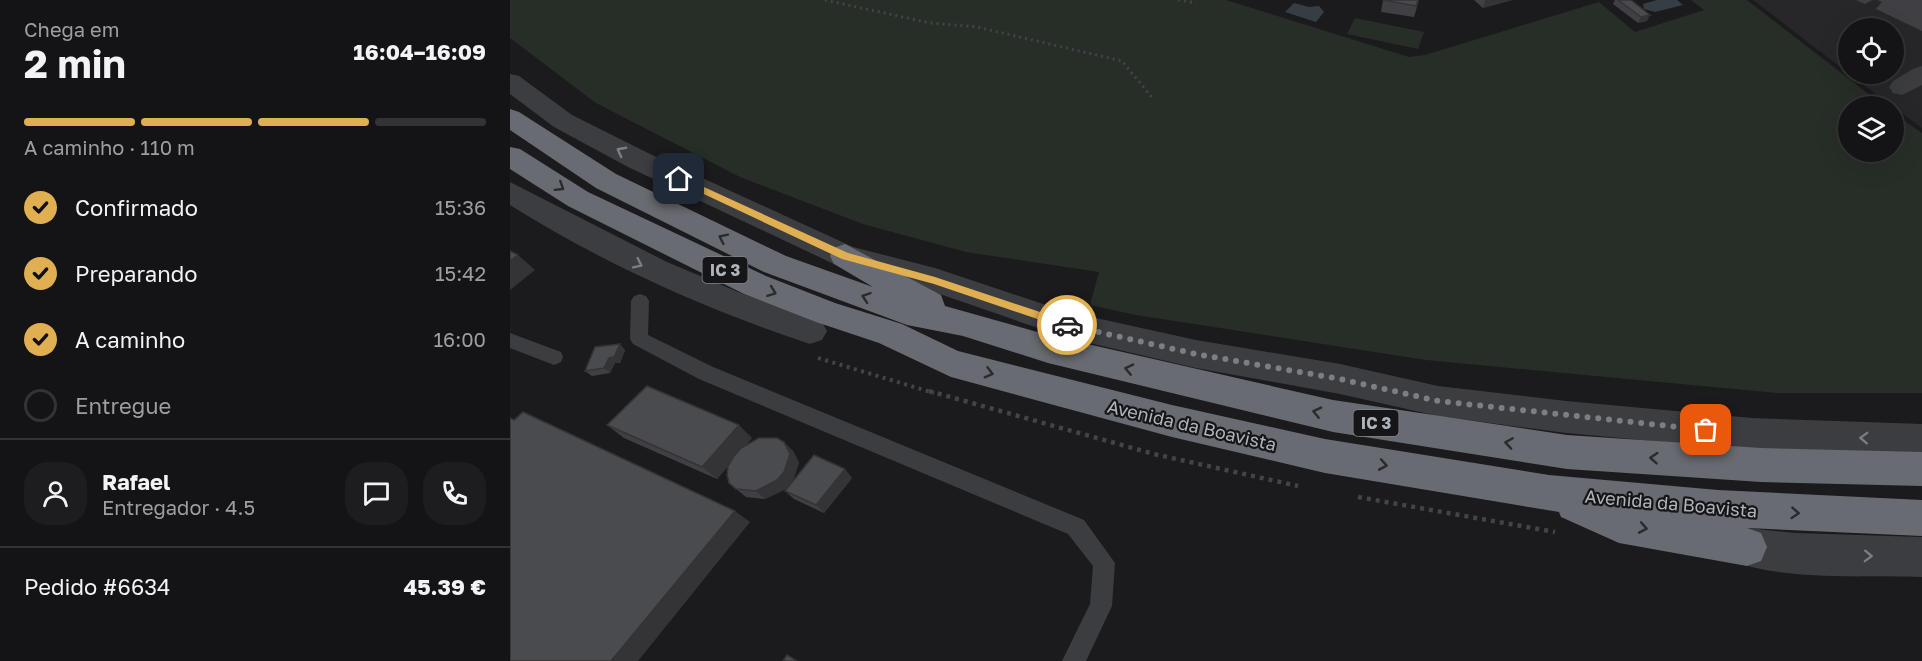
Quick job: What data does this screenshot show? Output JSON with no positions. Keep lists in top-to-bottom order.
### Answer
{
  "streets": {
    "highway": ["IC 3", "Avenida da Boavista"]
  },
  "page": {
    "heading": ["2 min", "Chega em", "16:04–16:09"],
    "panel": [
      "Rafael",
      "Entregador · 4.5",
      "Pedido #6634",
      "45.39 €"
    ],
    "bar": "A caminho · 110 m",
    "list": [
      ["Confirmado", "15:36"],
      ["Preparando", "15:42"],
      ["A caminho", "16:00"],
      "Entregue"
    ]
  }
}
